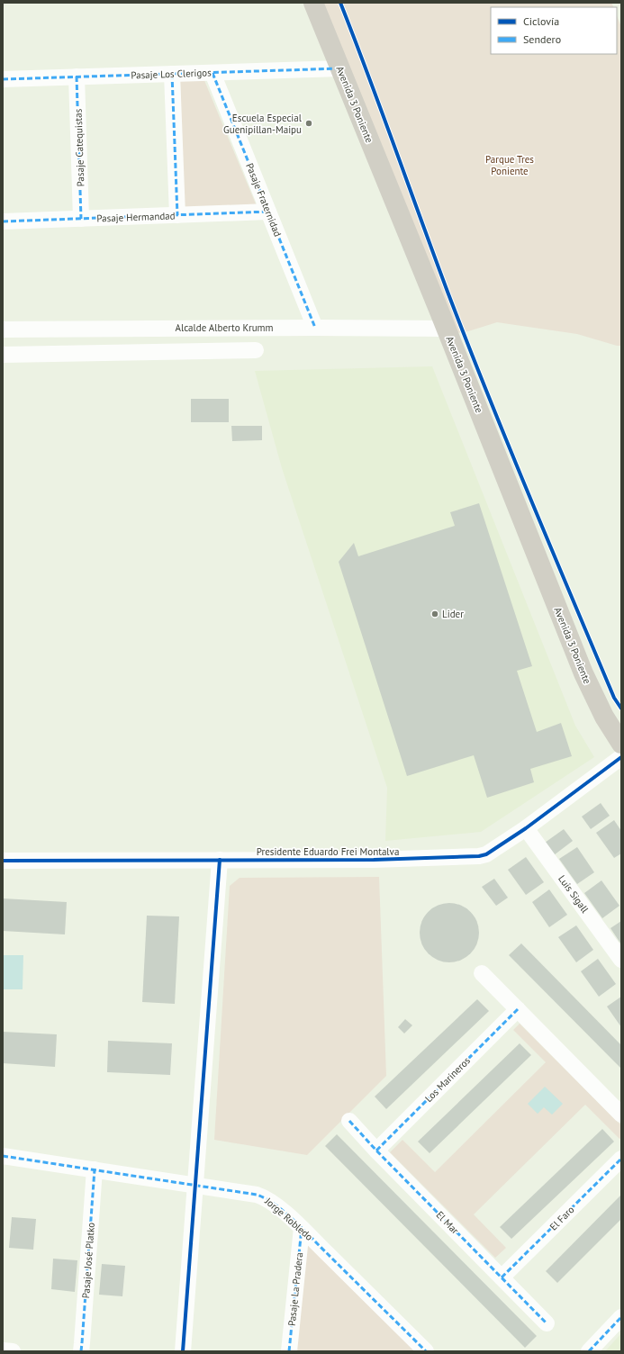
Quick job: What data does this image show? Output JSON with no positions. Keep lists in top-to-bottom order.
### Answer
{
  "streets": {
    "main road": ["Avenida 3 Poniente"],
    "street": [
      "Pasaje Los Clerigos",
      "Pasaje Catequistas",
      "Pasaje Fraternidad",
      "Pasaje Hermandad",
      "Alcalde Alberto Krumm",
      "Presidente Eduardo Frei Montalva",
      "Luis Sigall",
      "Los Marineros",
      "El Faro",
      "Jorge Robledo",
      "El Mar",
      "Pasaje José Platko",
      "Pasaje La Pradera"
    ]
  },
  "crossings": [
    ["Pasaje Los Clerigos", "Avenida 3 Poniente"],
    ["Pasaje Los Clerigos", "Pasaje Catequistas"],
    ["Pasaje Los Clerigos", "Pasaje Fraternidad"],
    ["Avenida 3 Poniente", "Alcalde Alberto Krumm"],
    ["Pasaje Catequistas", "Pasaje Hermandad"],
    ["Pasaje Fraternidad", "Pasaje Hermandad"],
    ["Pasaje Fraternidad", "Alcalde Alberto Krumm"],
    ["Presidente Eduardo Frei Montalva", "Luis Sigall"],
    ["Los Marineros", "El Mar"],
    ["El Faro", "El Mar"],
    ["Jorge Robledo", "Pasaje José Platko"],
    ["Jorge Robledo", "Pasaje La Pradera"]
  ],
  "parks": ["Parque Tres Poniente"],
  "places": ["Escuela Especial Guenipillan-Maipu", "Lider"],
  "legend": ["Ciclovía", "Sendero"]
}
